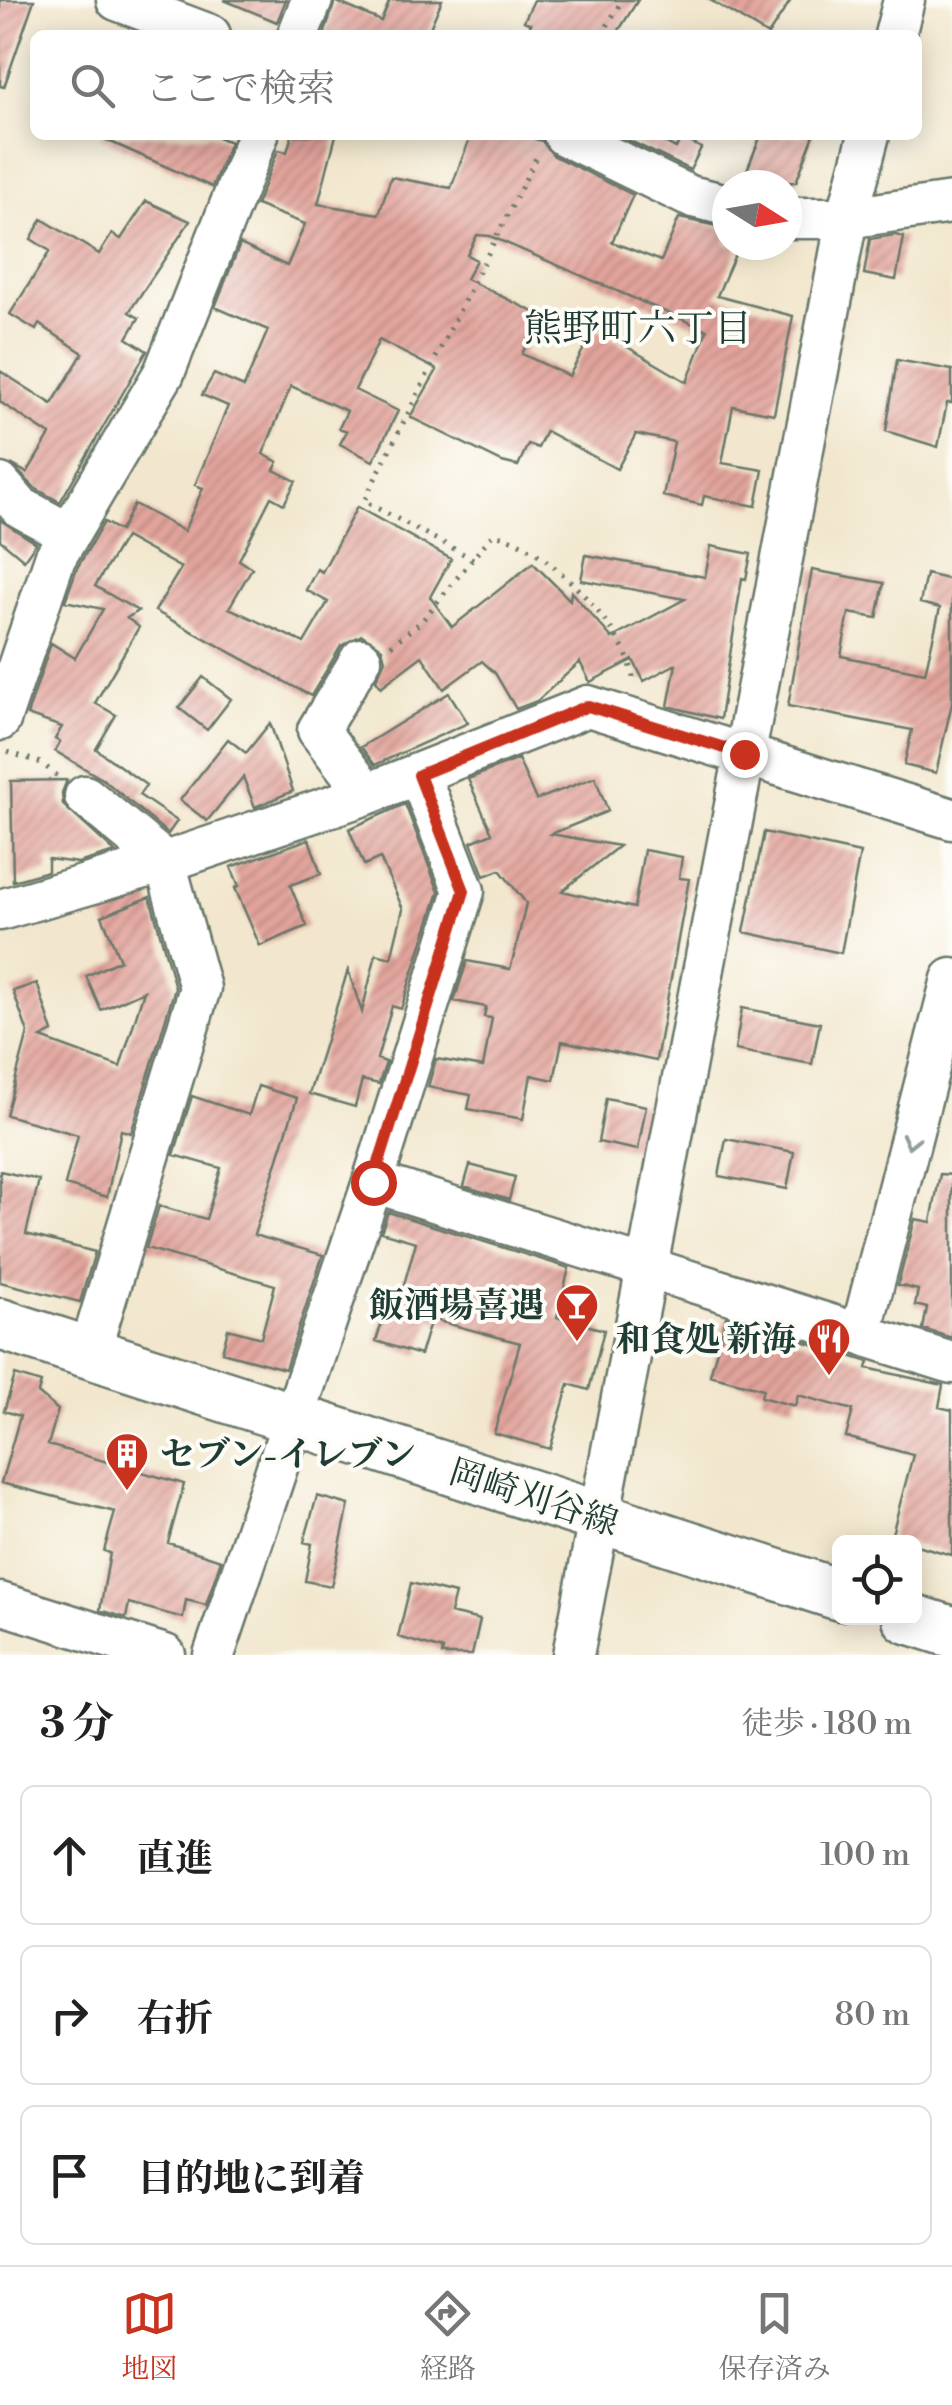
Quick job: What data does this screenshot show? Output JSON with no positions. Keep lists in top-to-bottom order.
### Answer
{
  "streets": {
    "main road": ["岡崎刈谷線"]
  },
  "districts": ["熊野町六丁目"],
  "places": {
    "bar": ["飯酒場喜遇"],
    "restaurant": ["和食処 新海"],
    "building": ["セブン-イレブン"]
  },
  "north": "right",
  "page": {
    "search": "ここで検索",
    "heading": ["3 分", "徒歩 · 180 m"],
    "list": [
      ["直進", "100 m"],
      ["右折", "80 m"],
      "目的地に到着"
    ],
    "nav": ["地図", "経路", "保存済み"]
  }
}
